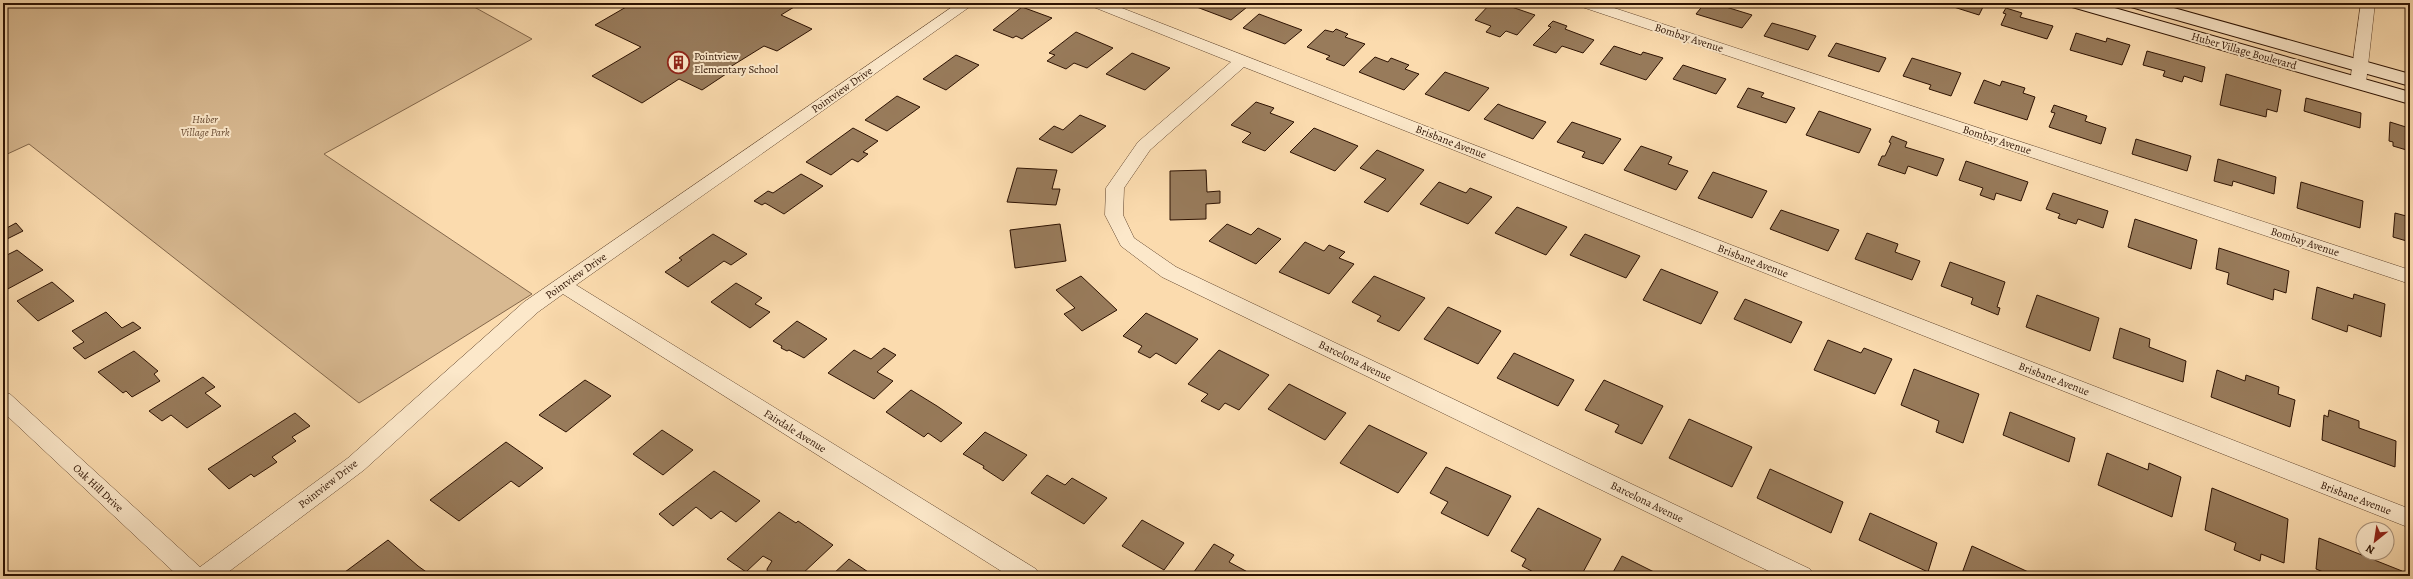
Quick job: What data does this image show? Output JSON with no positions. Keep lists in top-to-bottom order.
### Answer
{
  "streets": {
    "street": [
      "Bombay Avenue",
      "Huber Village Boulevard",
      "Pointview Drive",
      "Brisbane Avenue",
      "Barcelona Avenue",
      "Fairdale Avenue",
      "Oak Hill Drive"
    ]
  },
  "crossings": [
    ["Pointview Drive", "Fairdale Avenue"],
    ["Brisbane Avenue", "Barcelona Avenue"]
  ],
  "parks": ["Huber Village Park"],
  "places": {
    "building": ["Pointview Elementary School"]
  },
  "north": "bottom left"
}
